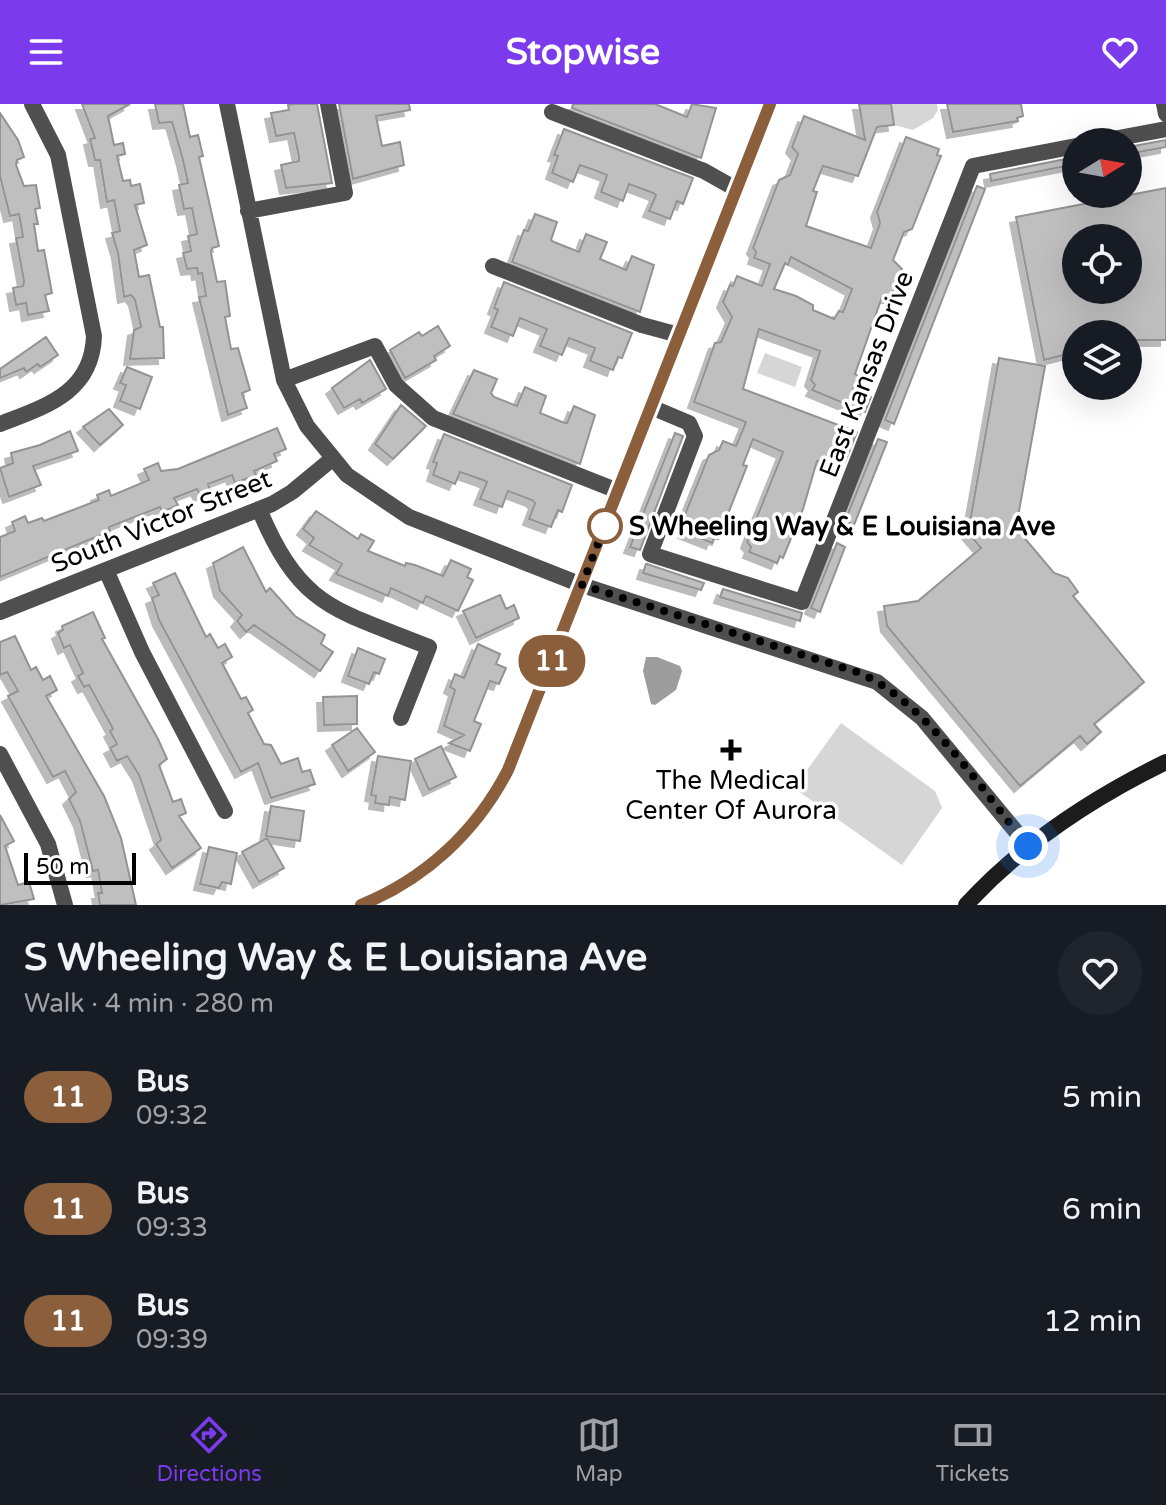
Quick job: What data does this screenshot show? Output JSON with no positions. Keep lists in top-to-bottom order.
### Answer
{
  "streets": {
    "street": ["East Kansas Drive", "South Victor Street"]
  },
  "places": {
    "other": ["S Wheeling Way & E Louisiana Ave"],
    "health": ["The Medical Center Of Aurora"]
  },
  "lines": ["bus line 11"],
  "scale_bar": "50 m",
  "north": "right",
  "page": {
    "header": "Stopwise",
    "on_map": "11",
    "scale": "50 m",
    "heading": ["S Wheeling Way & E Louisiana Ave", "Walk · 4 min · 280 m"],
    "list": [
      {
        "mark": "11",
        "name": "Bus",
        "note": "09:32",
        "value": "5 min"
      },
      {
        "mark": "11",
        "name": "Bus",
        "note": "09:33",
        "value": "6 min"
      },
      {
        "mark": "11",
        "name": "Bus",
        "note": "09:39",
        "value": "12 min"
      }
    ],
    "tabs": ["Directions", "Map", "Tickets"]
  }
}
